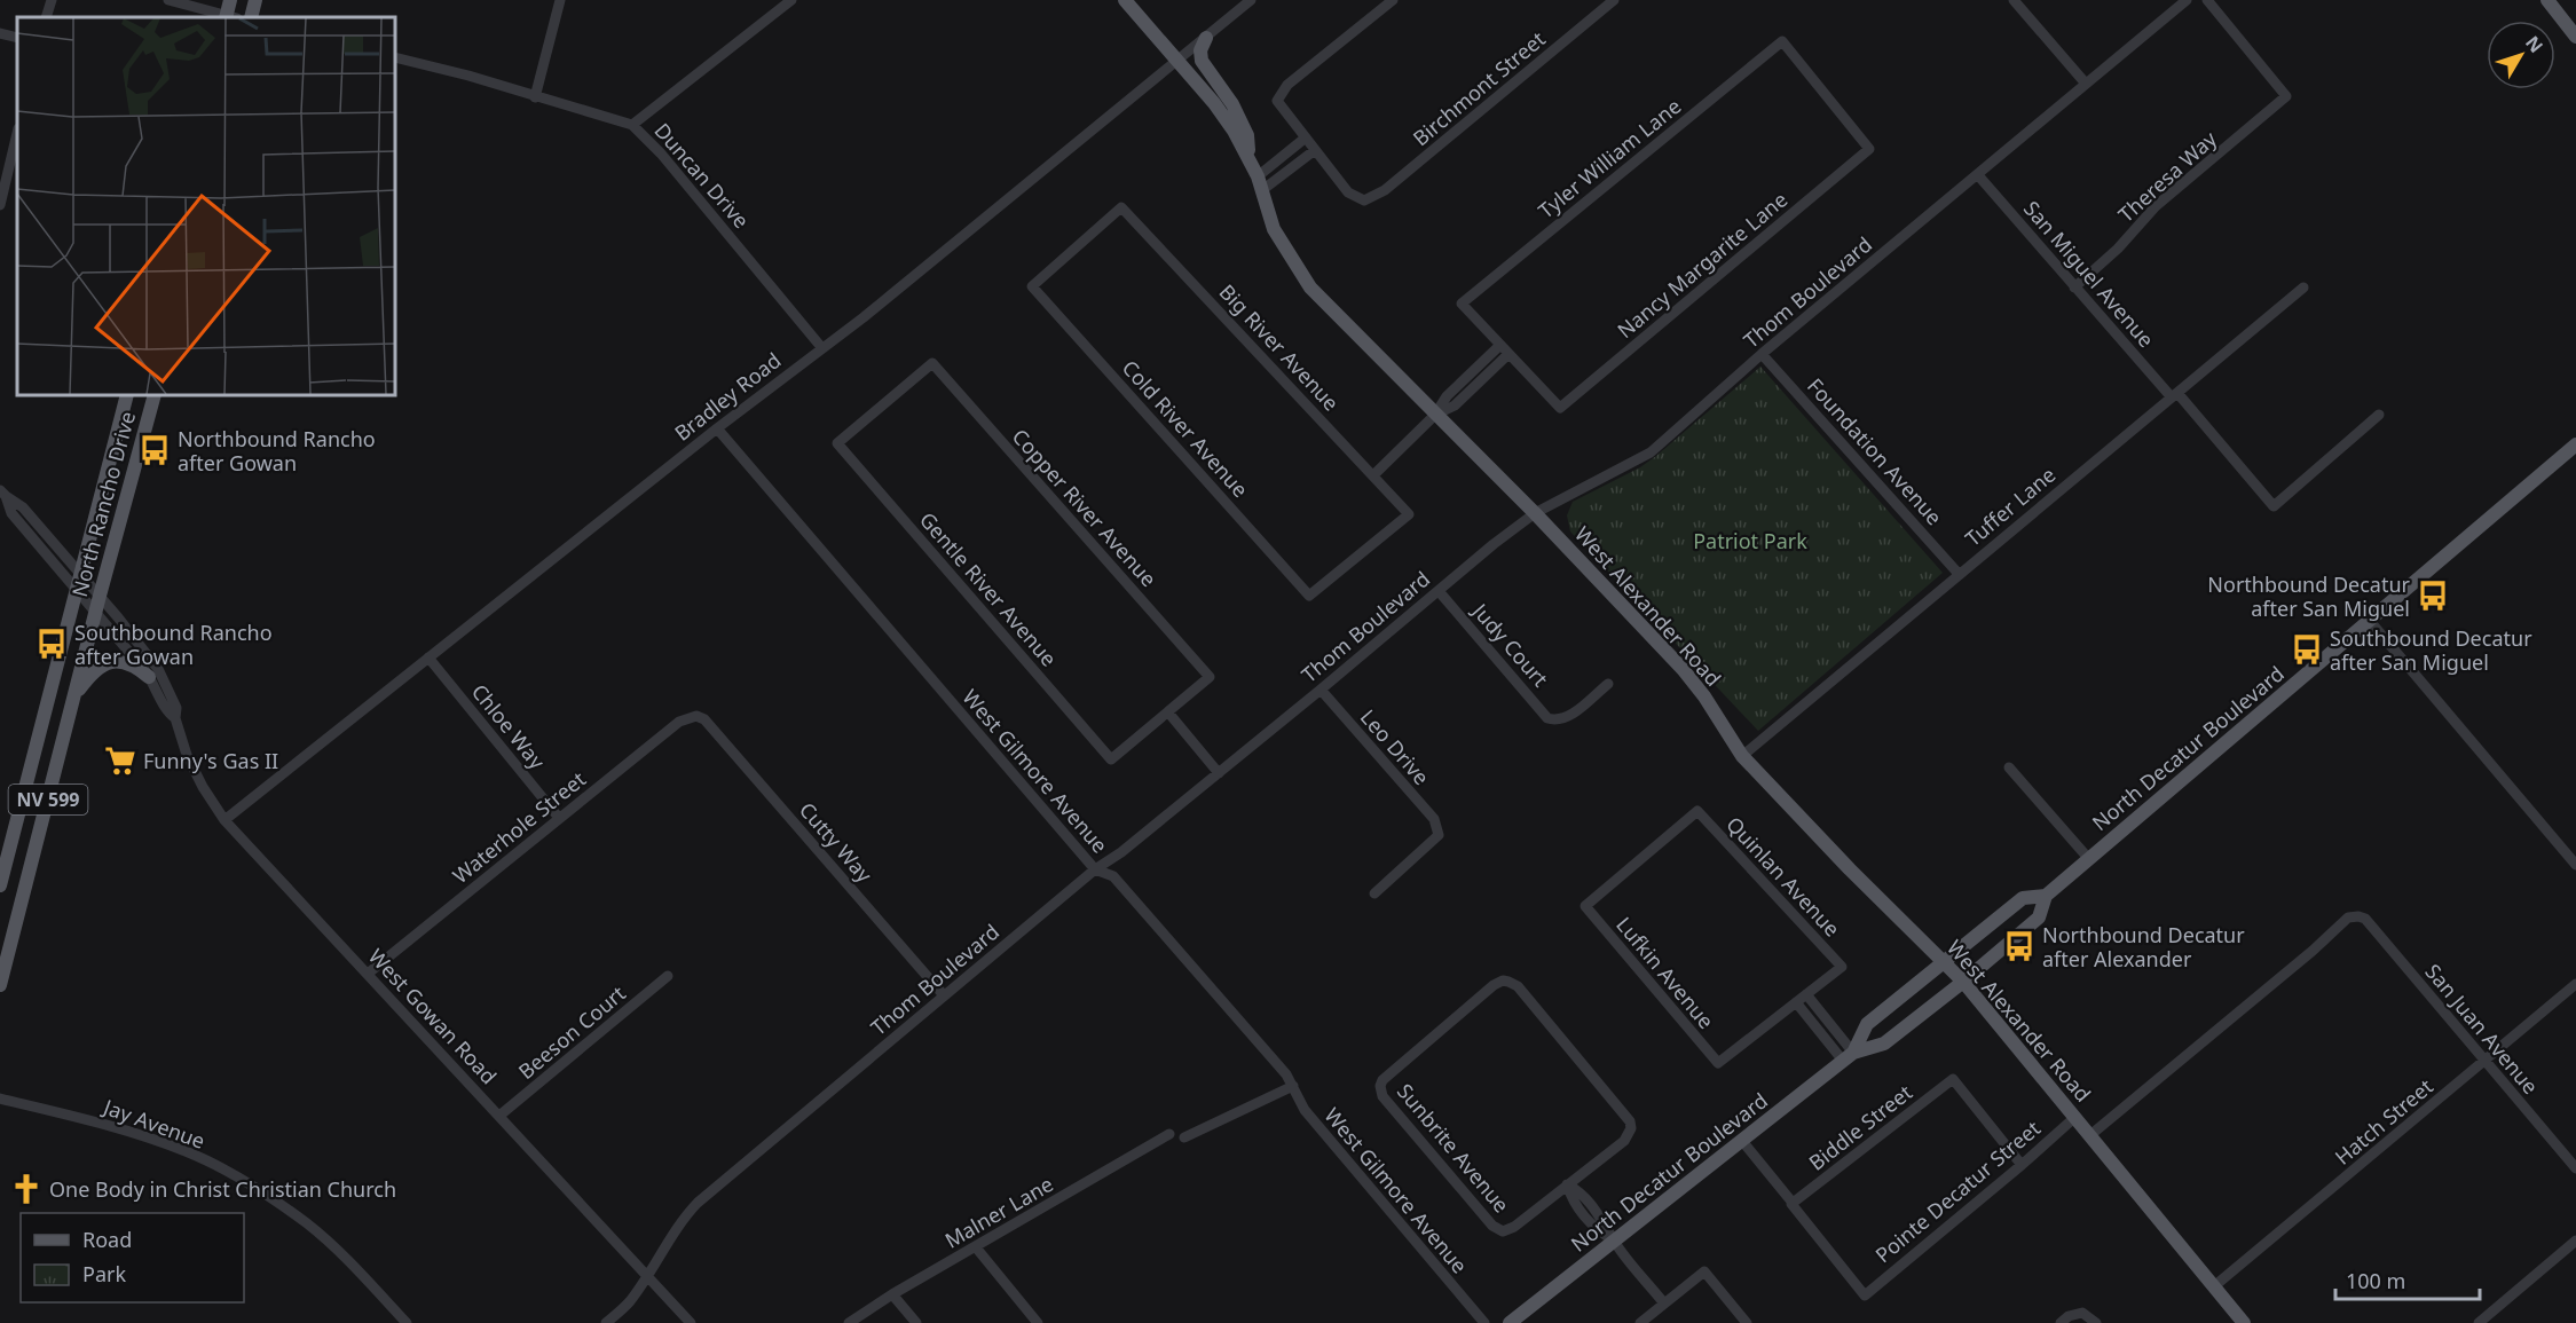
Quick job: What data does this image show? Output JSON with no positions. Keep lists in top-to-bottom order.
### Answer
{
  "streets": {
    "main road": [
      "North Rancho Drive",
      "West Alexander Road",
      "North Decatur Boulevard",
      "NV 599"
    ],
    "street": [
      "Birchmont Street",
      "Tyler William Lane",
      "Duncan Drive",
      "Theresa Way",
      "Nancy Margarite Lane",
      "San Miguel Avenue",
      "Thom Boulevard",
      "Big River Avenue",
      "Bradley Road",
      "Cold River Avenue",
      "Foundation Avenue",
      "Tuffer Lane",
      "Copper River Avenue",
      "Gentle River Avenue",
      "Judy Court",
      "Chloe Way",
      "Leo Drive",
      "West Gilmore Avenue",
      "Waterhole Street",
      "Cutty Way",
      "Quinlan Avenue",
      "Lufkin Avenue",
      "West Gowan Road",
      "San Juan Avenue",
      "Beeson Court",
      "Hatch Street",
      "Jay Avenue",
      "Biddle Street",
      "Sunbrite Avenue",
      "Pointe Decatur Street",
      "Malner Lane"
    ]
  },
  "crossings": [
    ["Tyler William Lane", "Nancy Margarite Lane"],
    ["Duncan Drive", "Bradley Road"],
    ["Theresa Way", "San Miguel Avenue"],
    ["San Miguel Avenue", "Thom Boulevard"],
    ["San Miguel Avenue", "Tuffer Lane"],
    ["Thom Boulevard", "Foundation Avenue"],
    ["Thom Boulevard", "West Alexander Road"],
    ["Thom Boulevard", "Judy Court"],
    ["Thom Boulevard", "Leo Drive"],
    ["Thom Boulevard", "West Gilmore Avenue"],
    ["Thom Boulevard", "Cutty Way"],
    ["Thom Boulevard", "West Gowan Road"],
    ["Big River Avenue", "Cold River Avenue"],
    ["Bradley Road", "West Alexander Road"],
    ["Bradley Road", "Chloe Way"],
    ["Bradley Road", "West Gilmore Avenue"],
    ["Bradley Road", "West Gowan Road"],
    ["Foundation Avenue", "Tuffer Lane"],
    ["North Rancho Drive", "West Gowan Road"],
    ["Tuffer Lane", "West Alexander Road"],
    ["Copper River Avenue", "Gentle River Avenue"],
    ["West Alexander Road", "North Decatur Boulevard"],
    ["West Alexander Road", "San Juan Avenue"],
    ["West Alexander Road", "Hatch Street"],
    ["West Alexander Road", "Pointe Decatur Street"],
    ["Chloe Way", "Waterhole Street"],
    ["Waterhole Street", "Cutty Way"],
    ["Waterhole Street", "West Gowan Road"],
    ["Quinlan Avenue", "Lufkin Avenue"],
    ["West Gowan Road", "Beeson Court"],
    ["San Juan Avenue", "Hatch Street"],
    ["Biddle Street", "Pointe Decatur Street"]
  ],
  "parks": ["Patriot Park"],
  "places": {
    "bus stop": [
      "Northbound Rancho after Gowan",
      "Northbound Decatur after San Miguel",
      "Southbound Rancho after Gowan",
      "Southbound Decatur after San Miguel",
      "Northbound Decatur after Alexander"
    ],
    "supermarket": ["Funny's Gas II"],
    "church": ["One Body in Christ Christian Church"]
  },
  "legend": ["Road", "Park"],
  "scale_bar": "100 m",
  "north": "top right"
}
